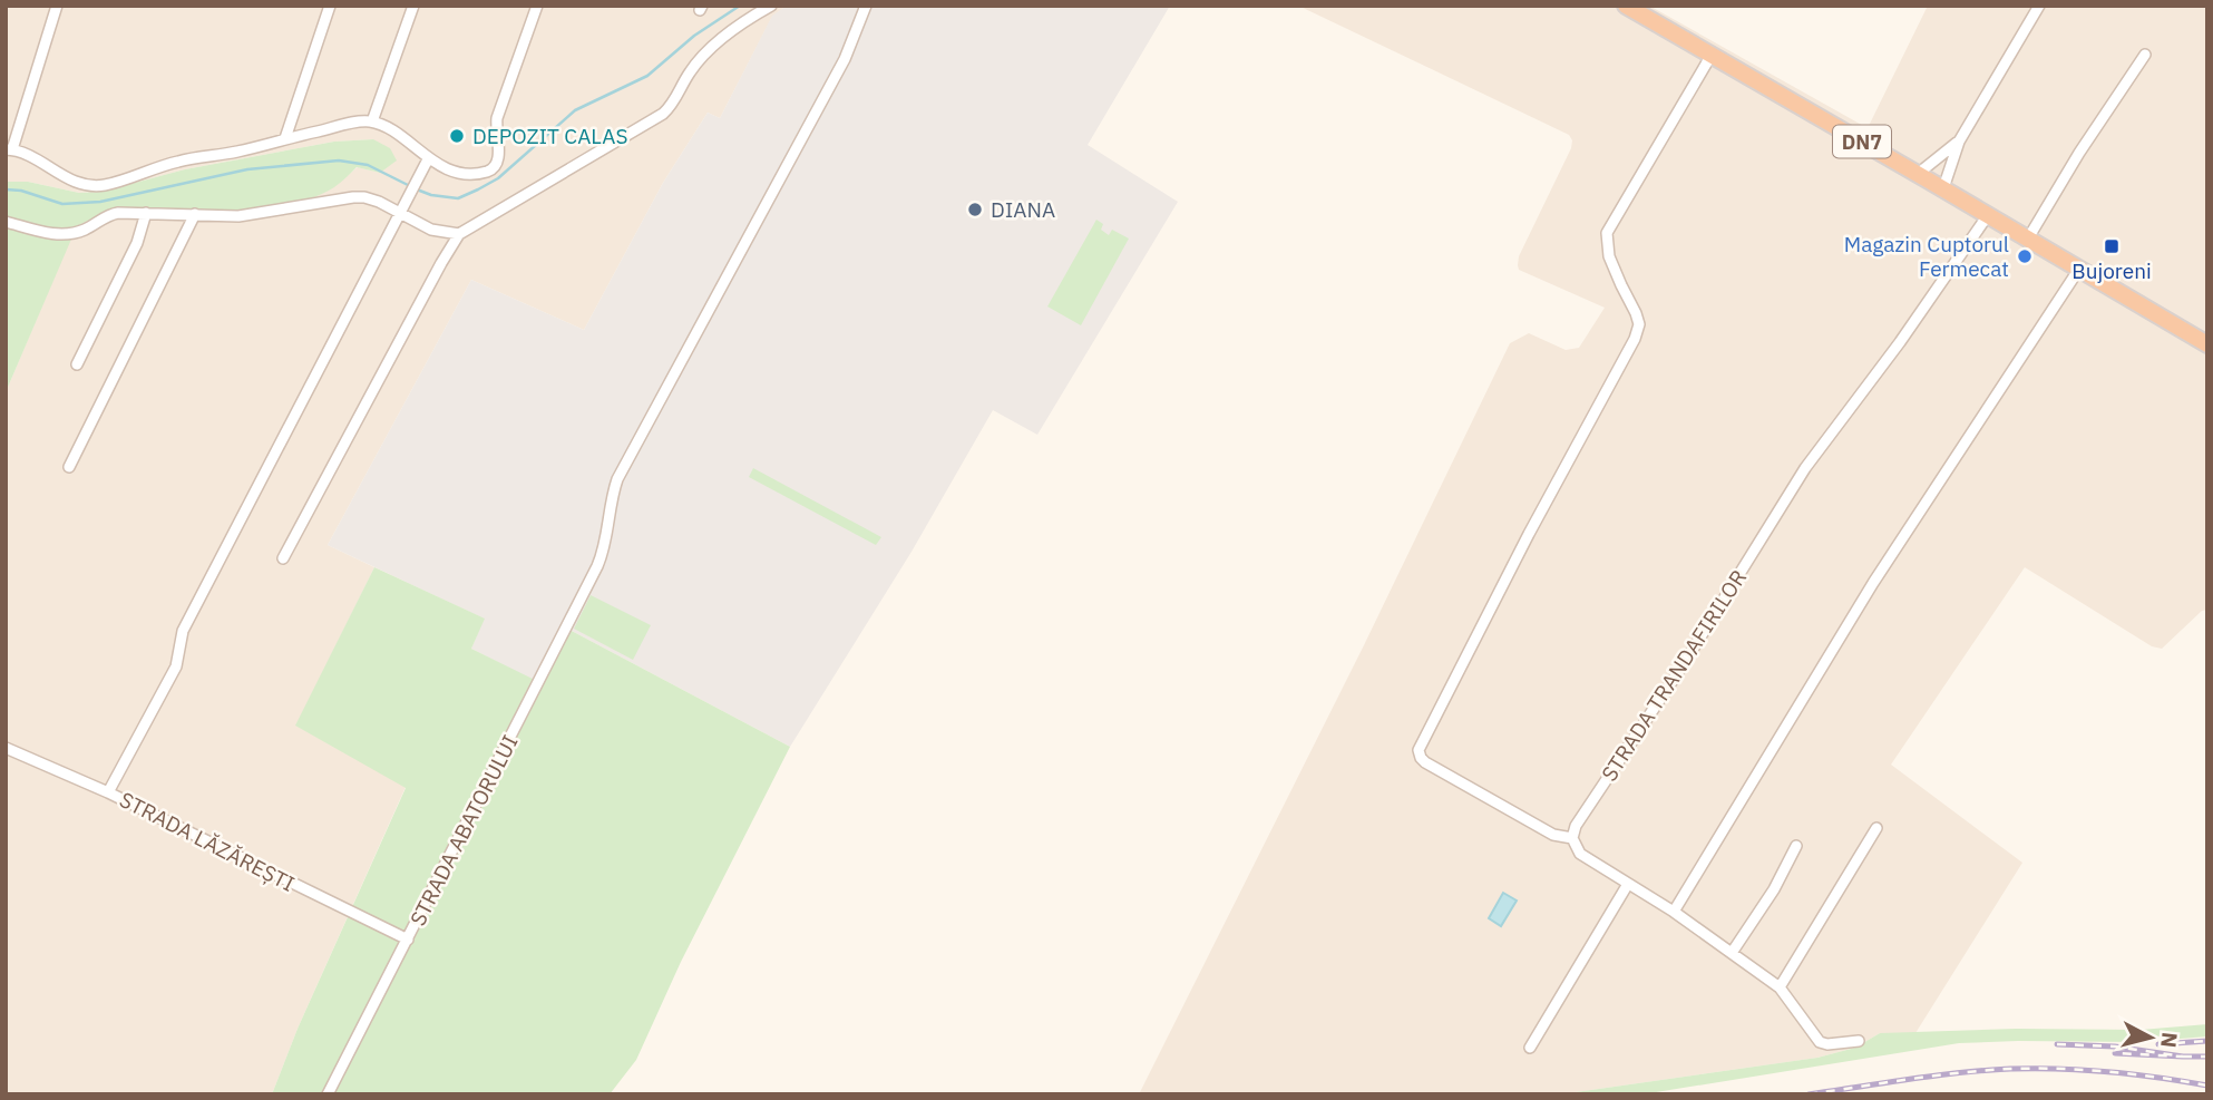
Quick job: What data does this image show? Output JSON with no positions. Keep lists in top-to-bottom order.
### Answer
{
  "streets": {
    "highway": ["DN7"],
    "street": ["STRADA TRANDAFIRILOR", "STRADA ABATORULUI", "STRADA LĂZĂREȘTI"]
  },
  "crossings": [
    ["DN7", "STRADA TRANDAFIRILOR"],
    ["STRADA ABATORULUI", "STRADA LĂZĂREȘTI"]
  ],
  "places": {
    "other": ["DEPOZIT CALAS", "DIANA", "Magazin Cuptorul Fermecat"],
    "transit": ["Bujoreni"]
  },
  "north": "right"
}
